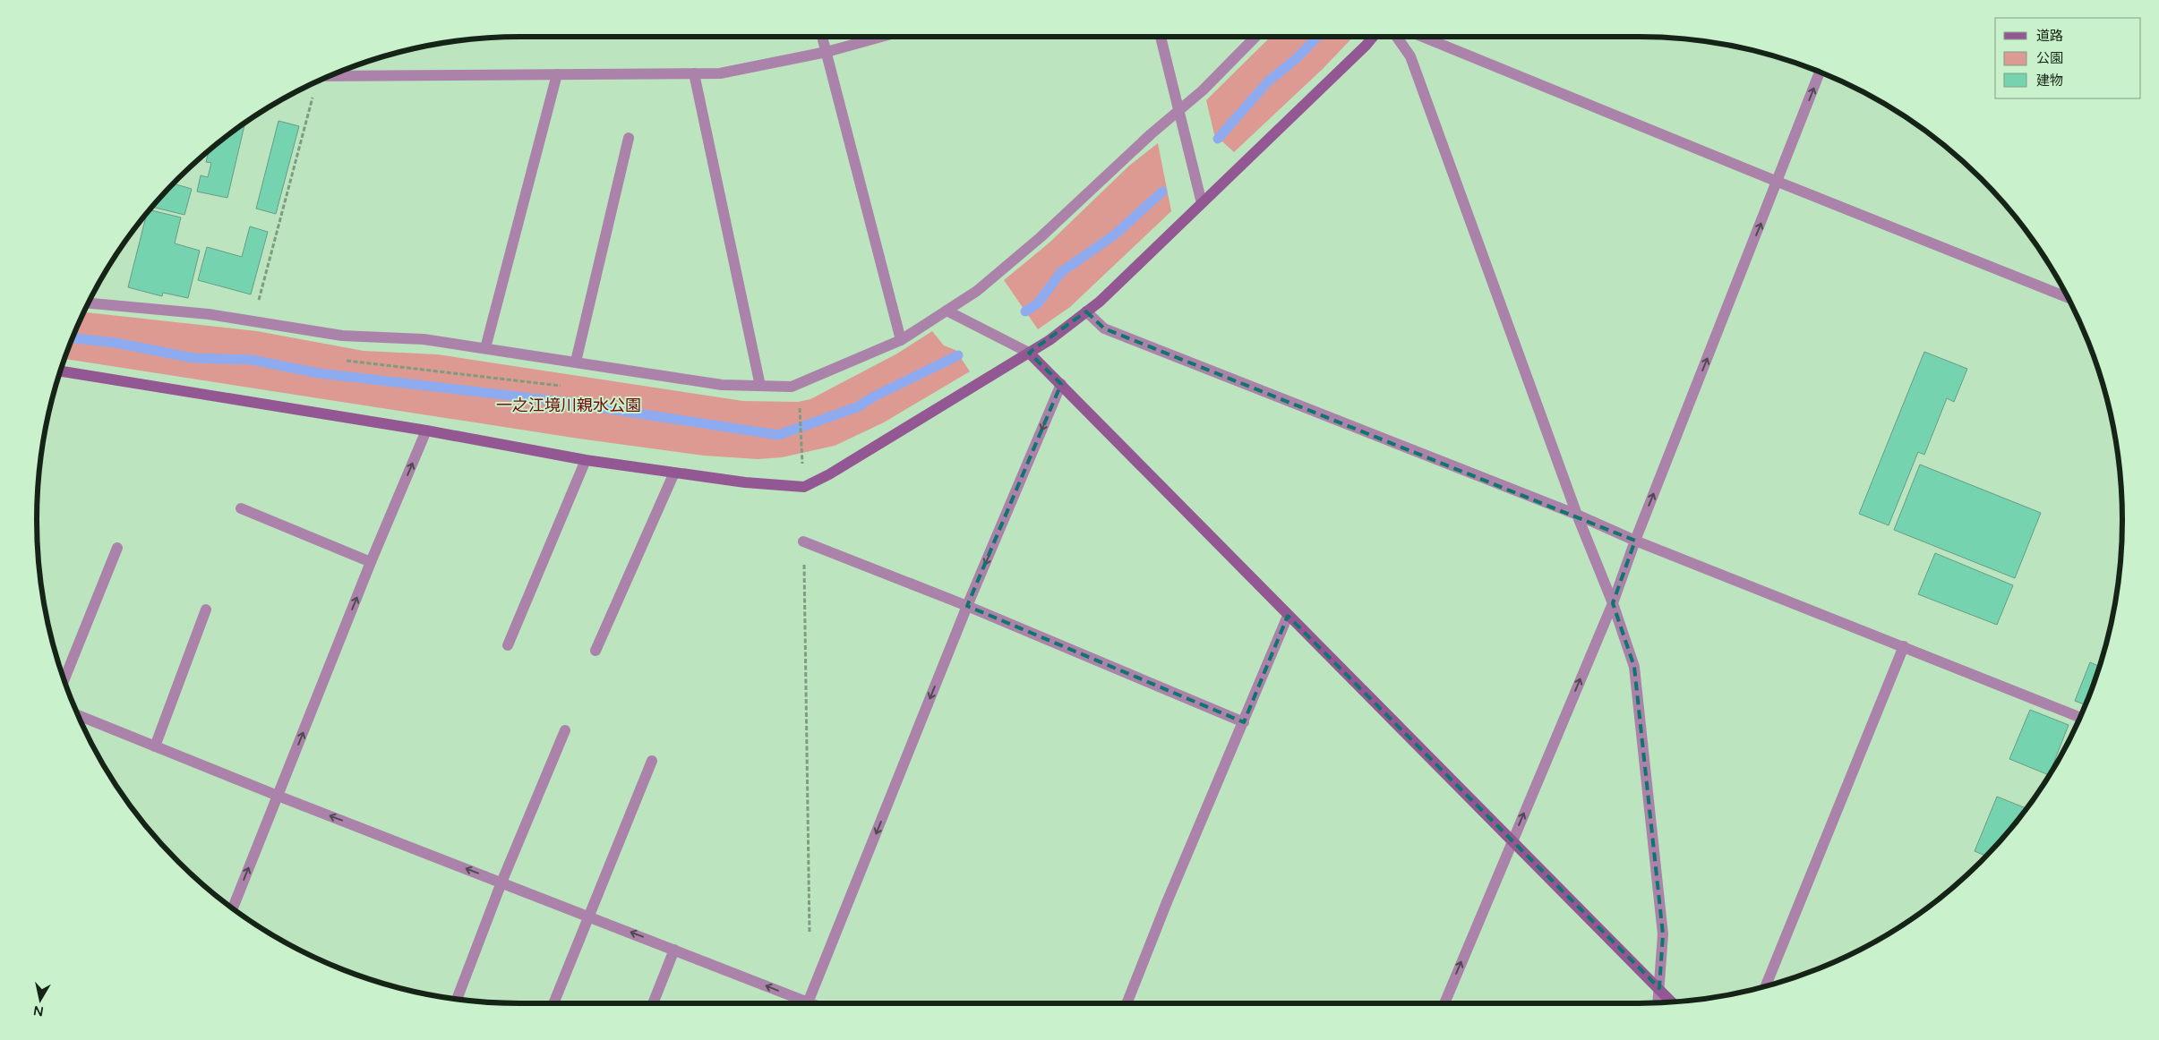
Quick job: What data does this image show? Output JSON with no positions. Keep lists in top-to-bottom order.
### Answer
{
  "parks": ["一之江境川親水公園"],
  "legend": ["道路", "公園", "建物"],
  "north": "bottom"
}
